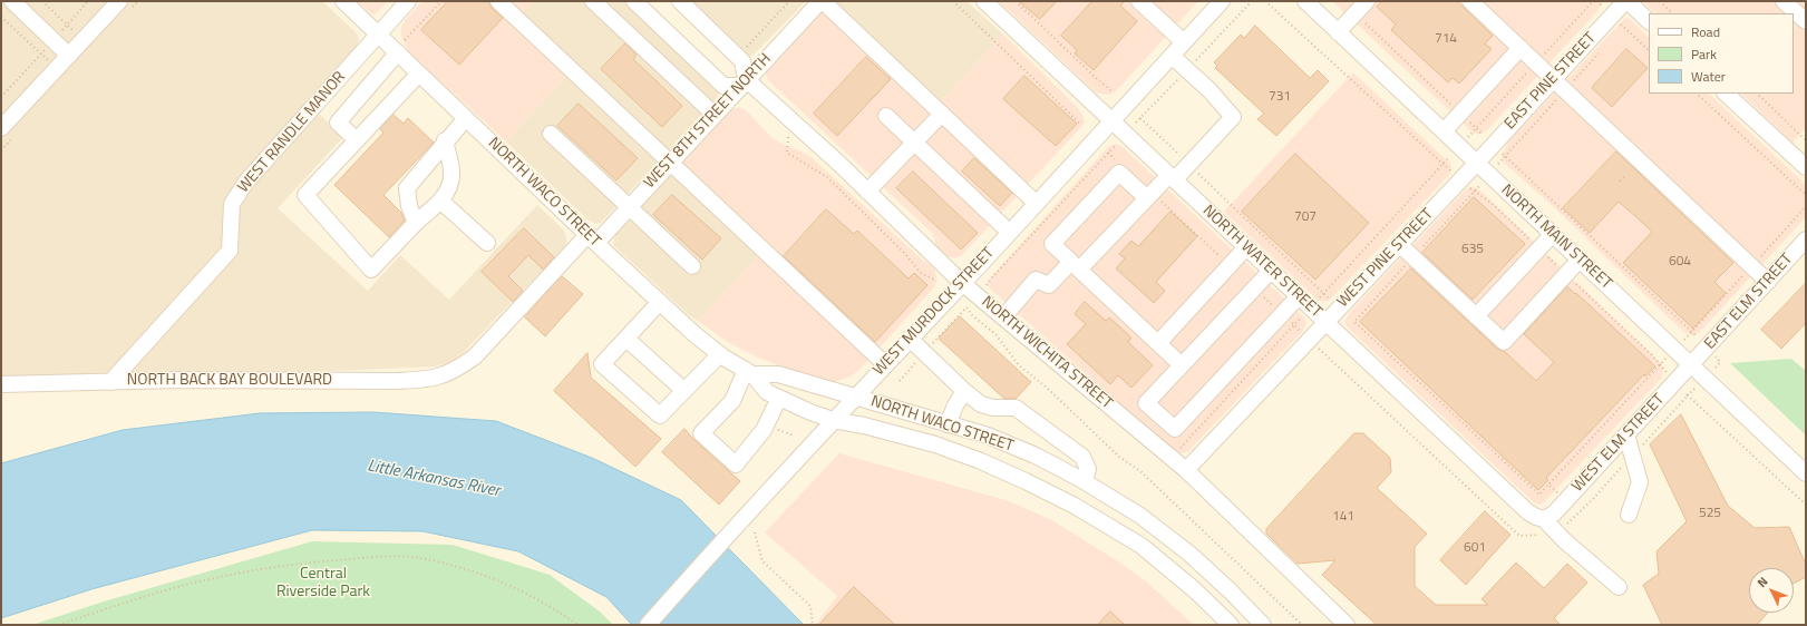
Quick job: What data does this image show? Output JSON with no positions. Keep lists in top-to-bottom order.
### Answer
{
  "streets": {
    "street": [
      "EAST PINE STREET",
      "WEST 8TH STREET NORTH",
      "WEST RANDLE MANOR",
      "NORTH WACO STREET",
      "NORTH MAIN STREET",
      "WEST PINE STREET",
      "NORTH WATER STREET",
      "EAST ELM STREET",
      "WEST MURDOCK STREET",
      "NORTH WICHITA STREET",
      "NORTH BACK BAY BOULEVARD",
      "WEST ELM STREET"
    ]
  },
  "crossings": [
    ["EAST PINE STREET", "NORTH MAIN STREET"],
    ["EAST PINE STREET", "WEST PINE STREET"],
    ["WEST 8TH STREET NORTH", "NORTH WACO STREET"],
    ["WEST 8TH STREET NORTH", "NORTH WICHITA STREET"],
    ["WEST 8TH STREET NORTH", "NORTH BACK BAY BOULEVARD"],
    ["WEST RANDLE MANOR", "NORTH WACO STREET"],
    ["WEST RANDLE MANOR", "NORTH BACK BAY BOULEVARD"],
    ["NORTH WACO STREET", "WEST MURDOCK STREET"],
    ["NORTH MAIN STREET", "WEST PINE STREET"],
    ["NORTH MAIN STREET", "EAST ELM STREET"],
    ["NORTH MAIN STREET", "WEST ELM STREET"],
    ["WEST PINE STREET", "NORTH WATER STREET"],
    ["WEST PINE STREET", "NORTH WICHITA STREET"],
    ["NORTH WATER STREET", "WEST MURDOCK STREET"],
    ["NORTH WATER STREET", "WEST ELM STREET"],
    ["EAST ELM STREET", "WEST ELM STREET"],
    ["WEST MURDOCK STREET", "NORTH WICHITA STREET"]
  ],
  "water": ["Little Arkansas River"],
  "parks": ["Central Riverside Park"],
  "house_numbers": [
    "714",
    "731",
    "707",
    "635",
    "604",
    "525",
    "141",
    "601"
  ],
  "legend": ["Road", "Park", "Water"],
  "north": "top left"
}
